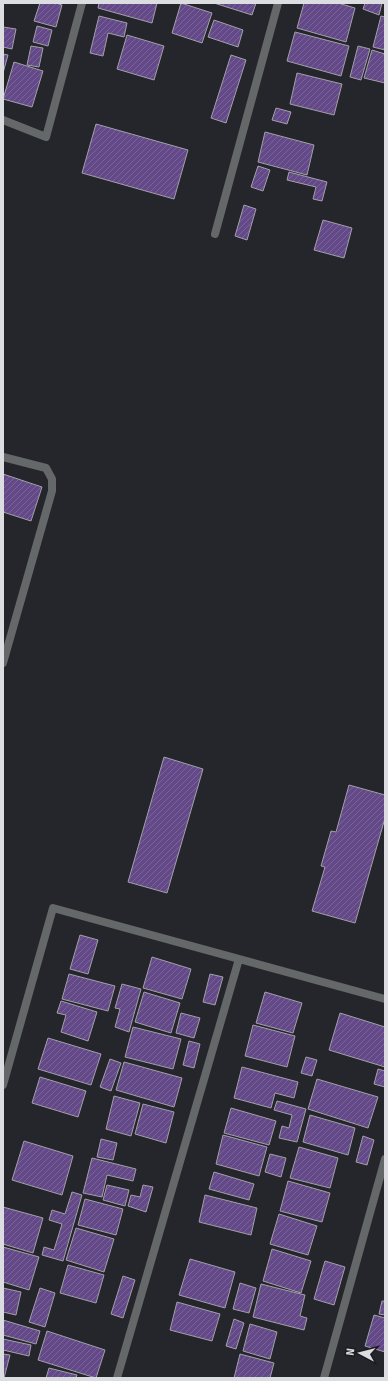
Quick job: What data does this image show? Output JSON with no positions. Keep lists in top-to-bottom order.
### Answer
{
  "north": "left"
}
